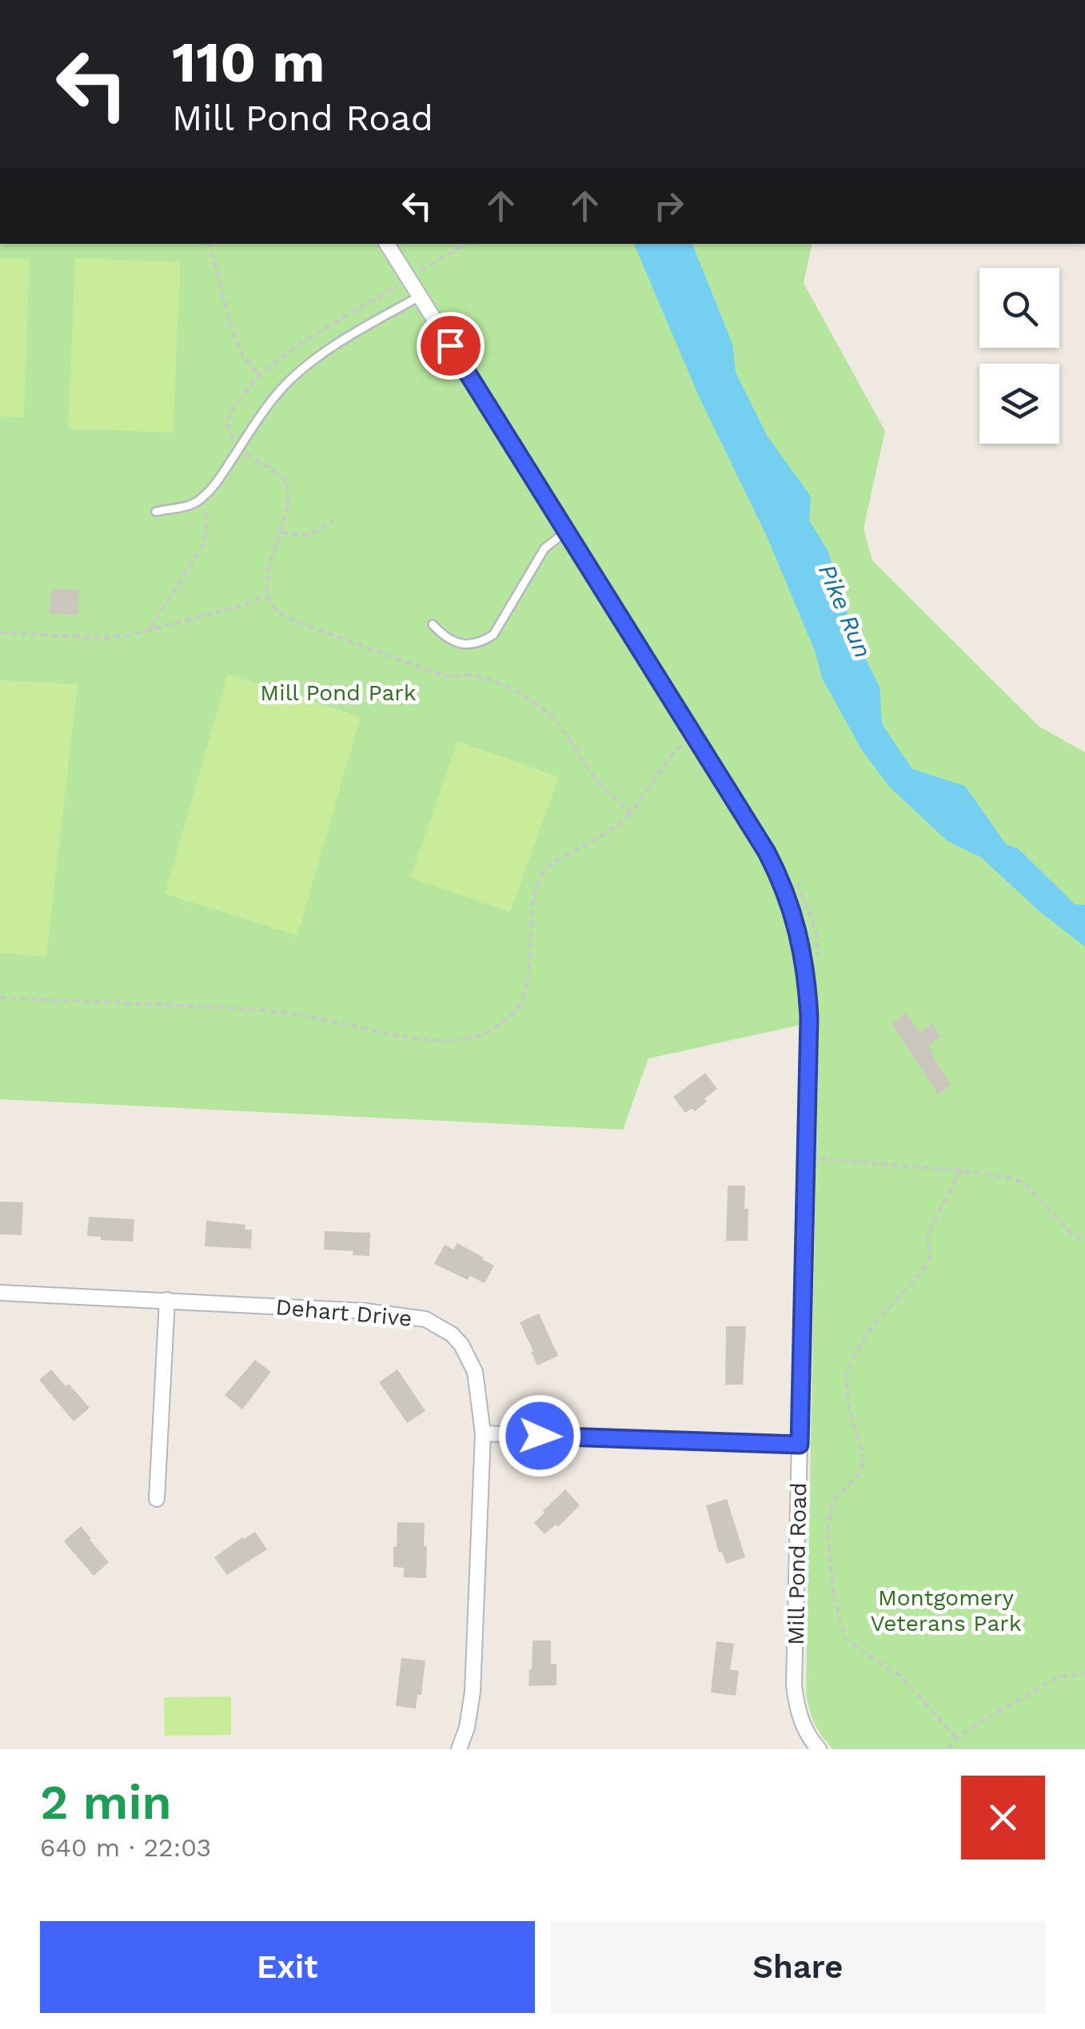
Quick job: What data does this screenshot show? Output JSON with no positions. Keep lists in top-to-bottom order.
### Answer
{
  "streets": {
    "street": ["Dehart Drive", "Mill Pond Road"]
  },
  "water": ["Pike Run"],
  "parks": ["Mill Pond Park", "Montgomery Veterans Park"],
  "page": {
    "turn": ["110 m", "Mill Pond Road"],
    "heading": ["2 min", "640 m · 22:03"],
    "buttons": ["Exit", "Share"]
  }
}
